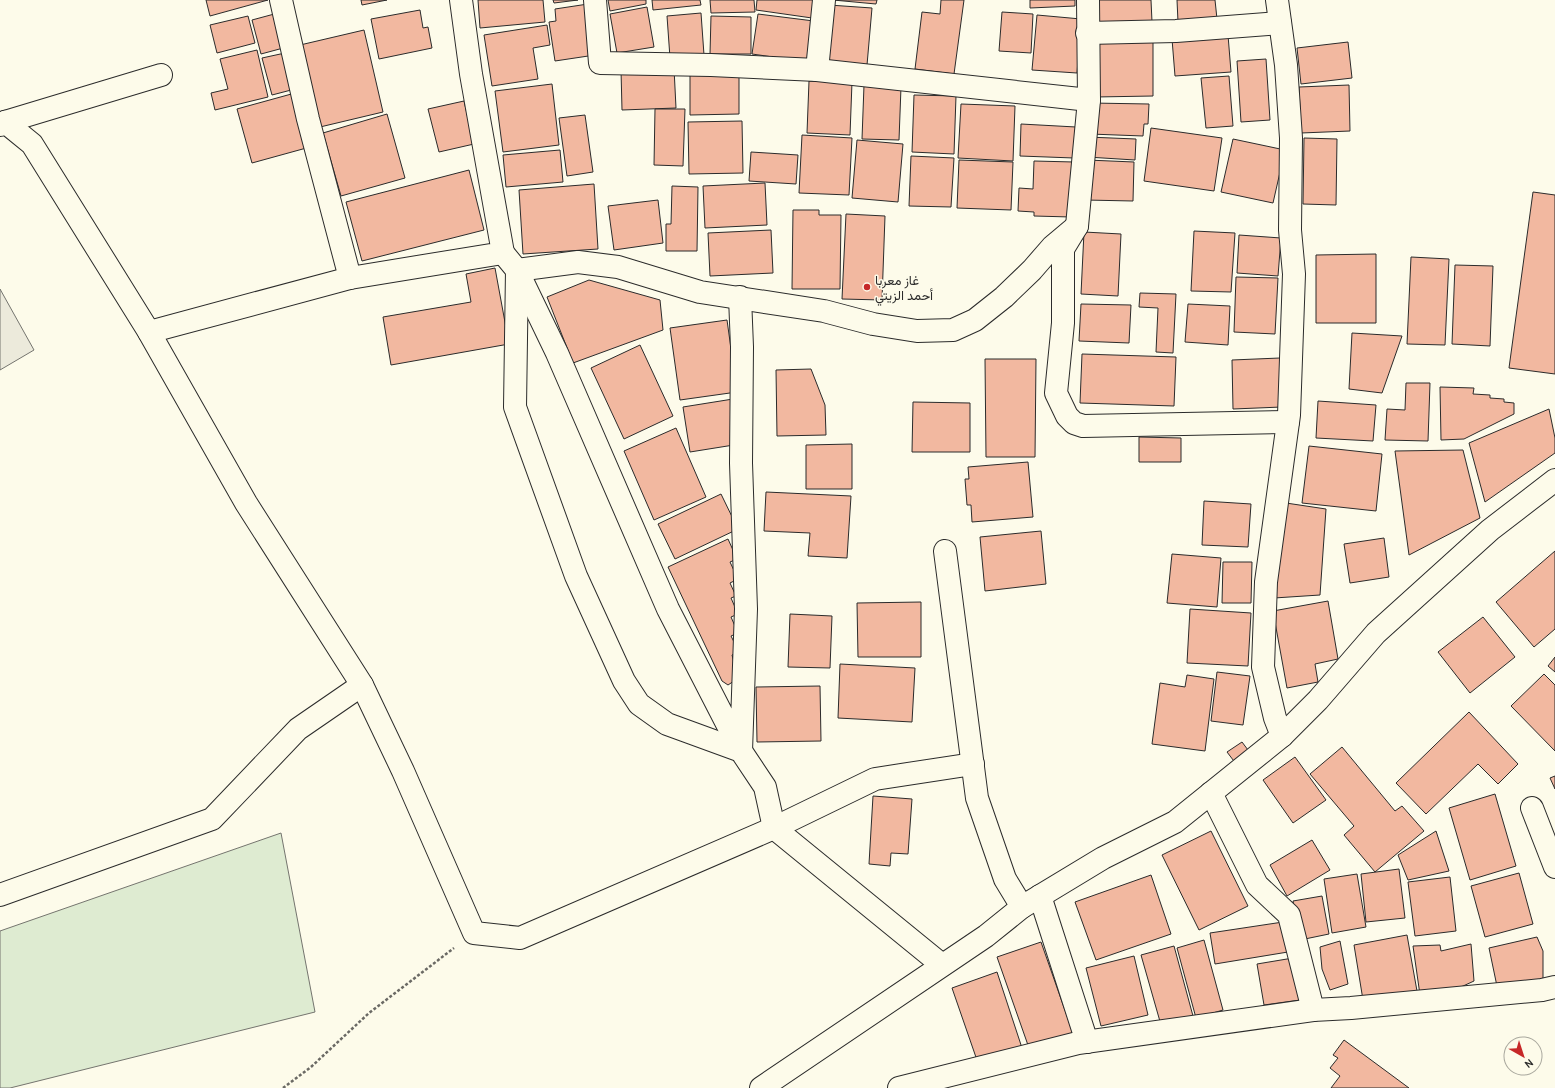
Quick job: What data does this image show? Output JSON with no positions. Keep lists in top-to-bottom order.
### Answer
{
  "places": ["غاز معربا أحمد الزيتي"],
  "north": "bottom right"
}
